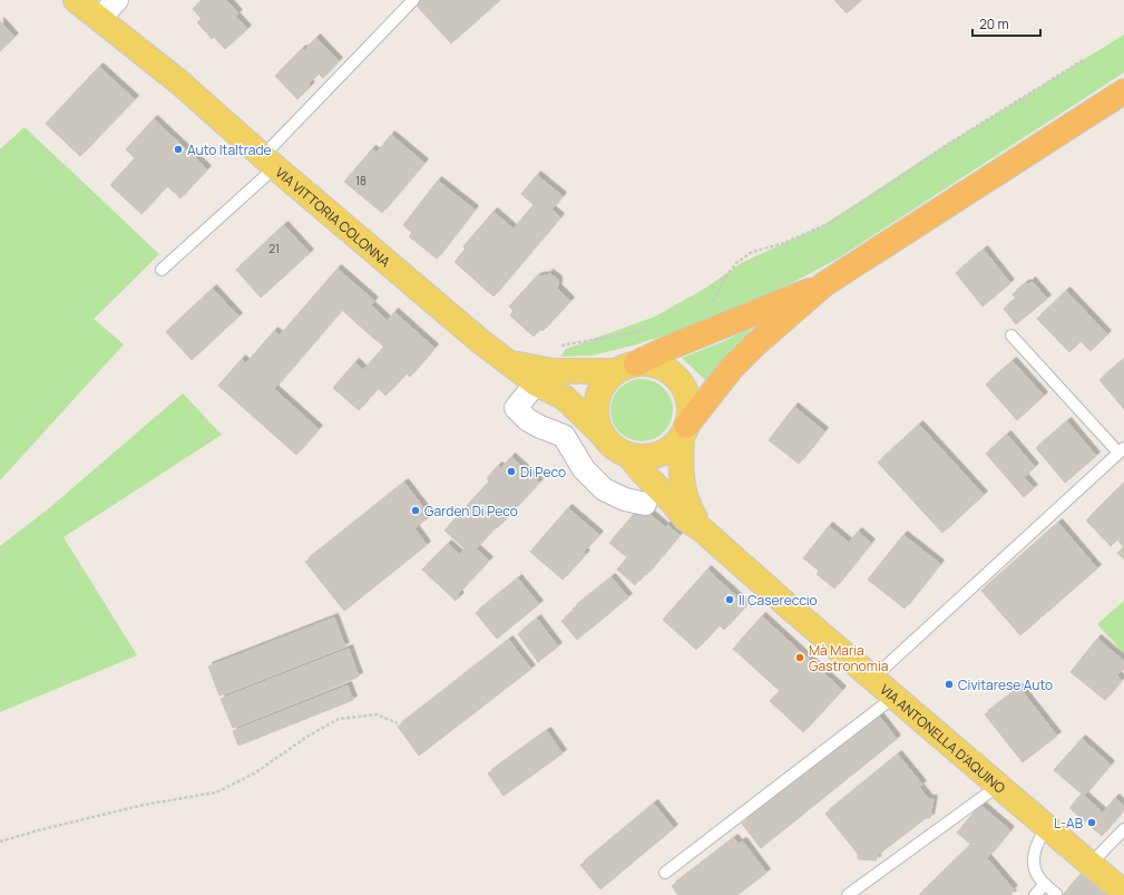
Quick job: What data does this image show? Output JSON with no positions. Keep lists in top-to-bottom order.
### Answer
{
  "streets": {
    "main road": ["VIA VITTORIA COLONNA", "VIA ANTONELLA D'AQUINO"]
  },
  "crossings": [
    ["VIA VITTORIA COLONNA", "VIA ANTONELLA D'AQUINO"]
  ],
  "places": [
    "Auto Italtrade",
    "Di Peco",
    "Garden Di Peco",
    "Il Casereccio",
    "Mà Maria Gastronomia",
    "Civitarese Auto",
    "L-AB"
  ],
  "house_numbers": ["18", "21"],
  "scale_bar": "20 m"
}
